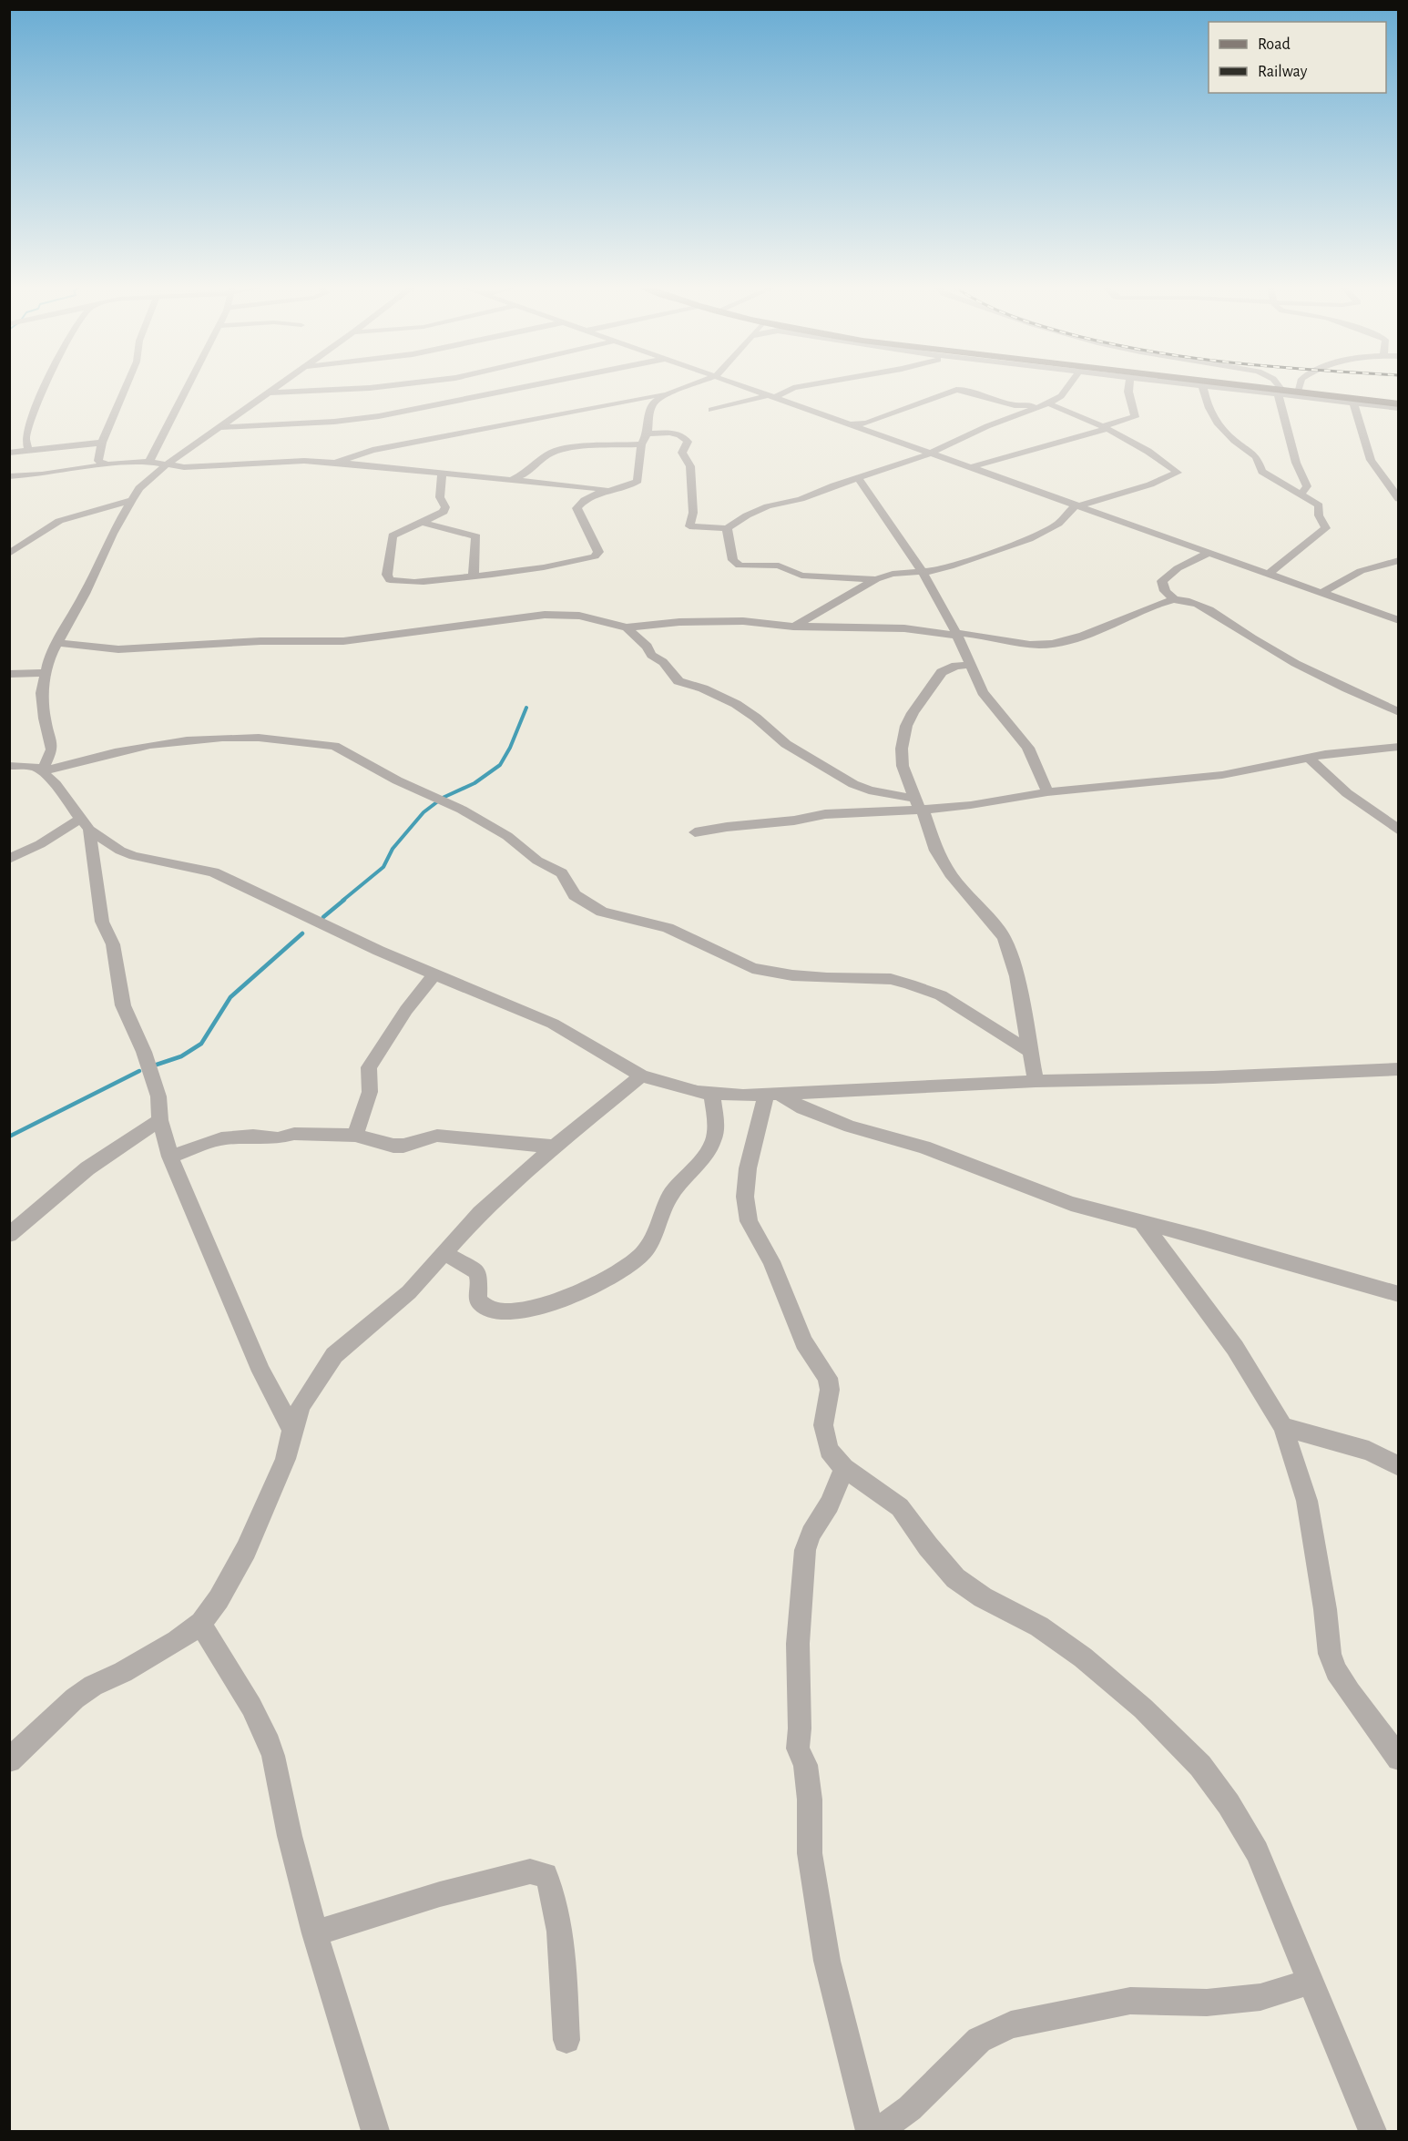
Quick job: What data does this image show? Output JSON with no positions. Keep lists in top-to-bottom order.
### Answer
{
  "legend": ["Road", "Railway"]
}
